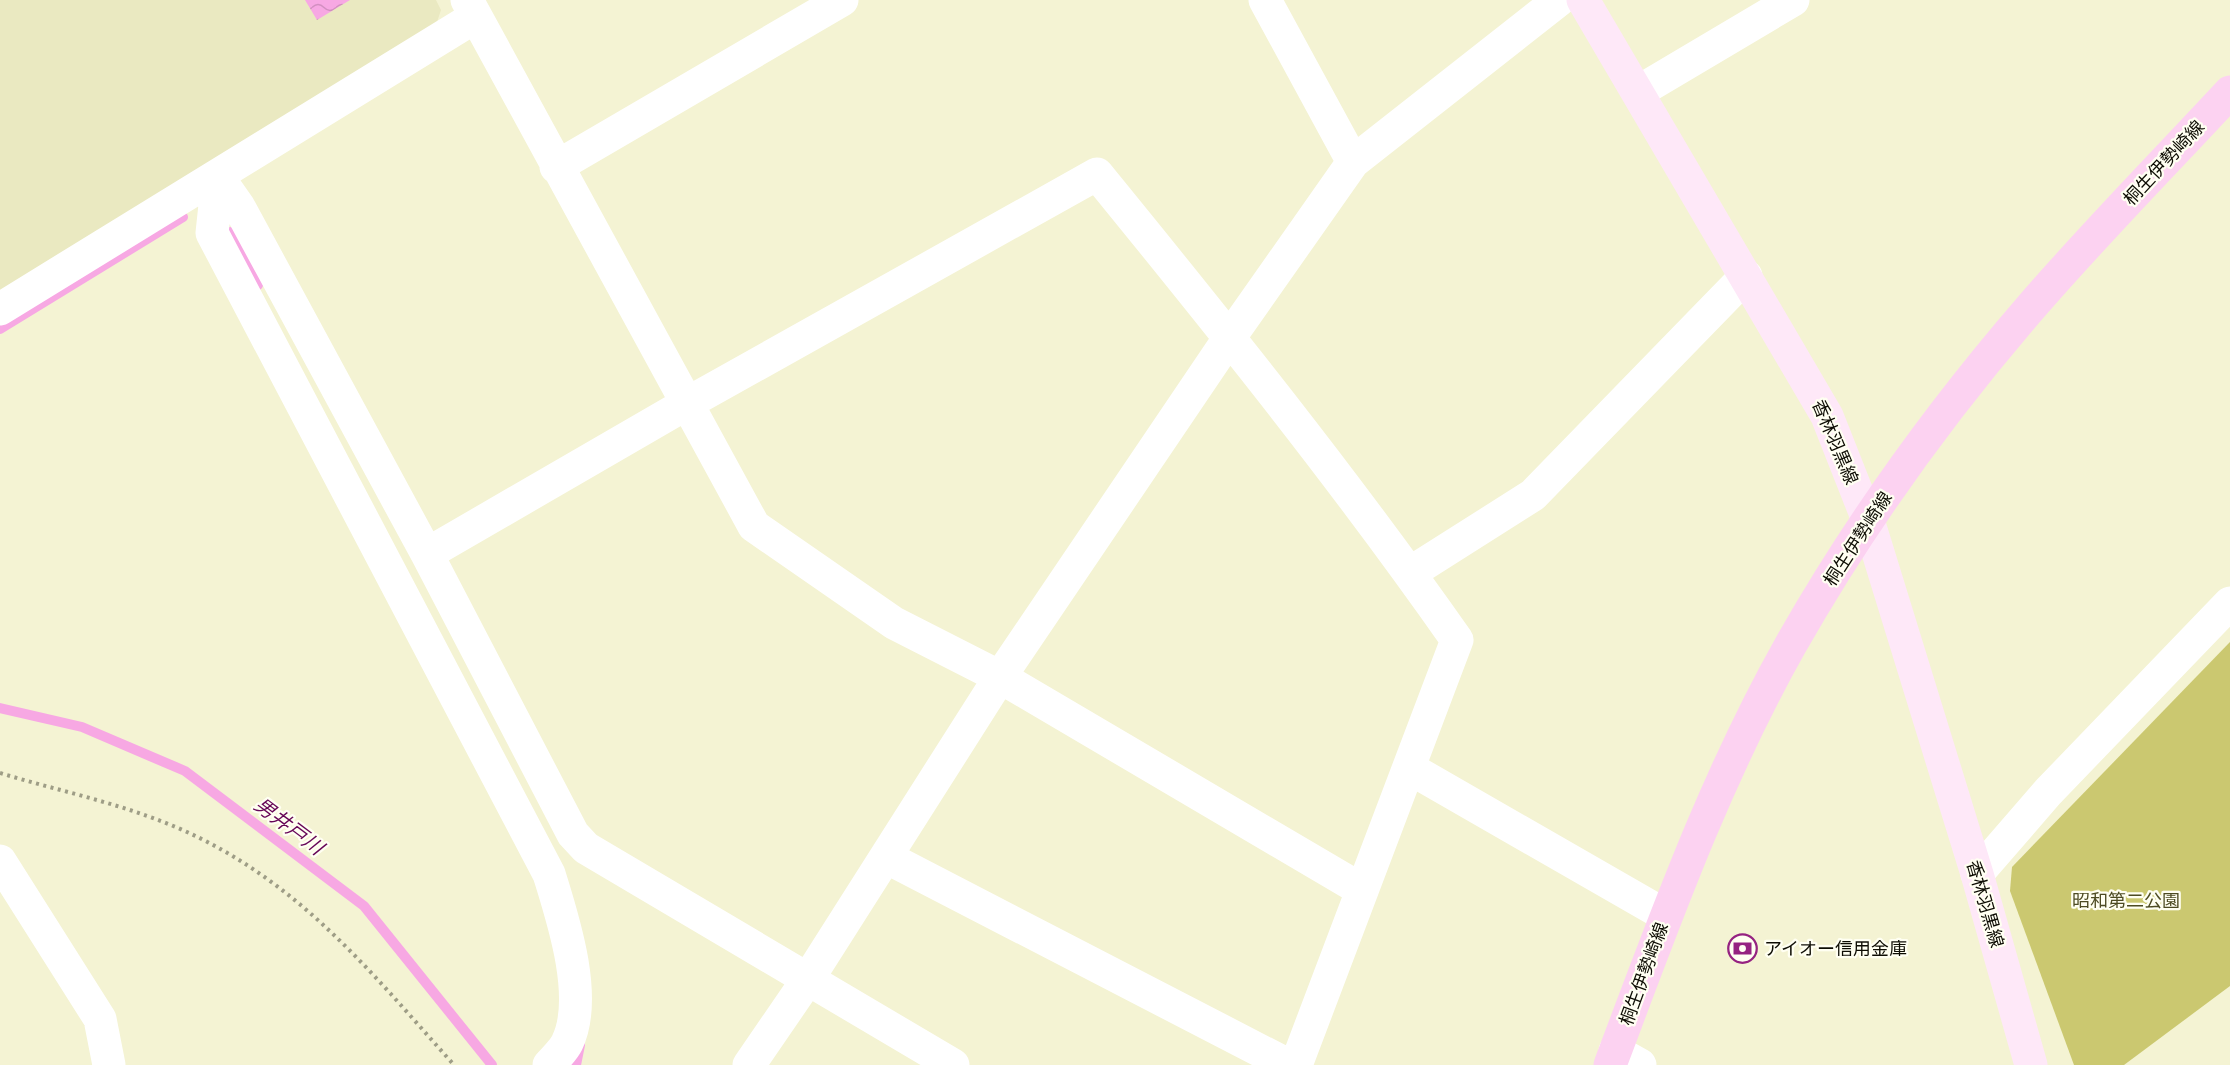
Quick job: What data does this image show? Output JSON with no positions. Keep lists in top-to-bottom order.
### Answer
{
  "streets": {
    "main road": ["桐生伊勢崎線", "香林羽黒線"]
  },
  "crossings": [
    ["桐生伊勢崎線", "香林羽黒線"]
  ],
  "water": ["男井戸川"],
  "parks": ["昭和第二公園"],
  "places": {
    "bank": ["アイオー信用金庫"]
  }
}
